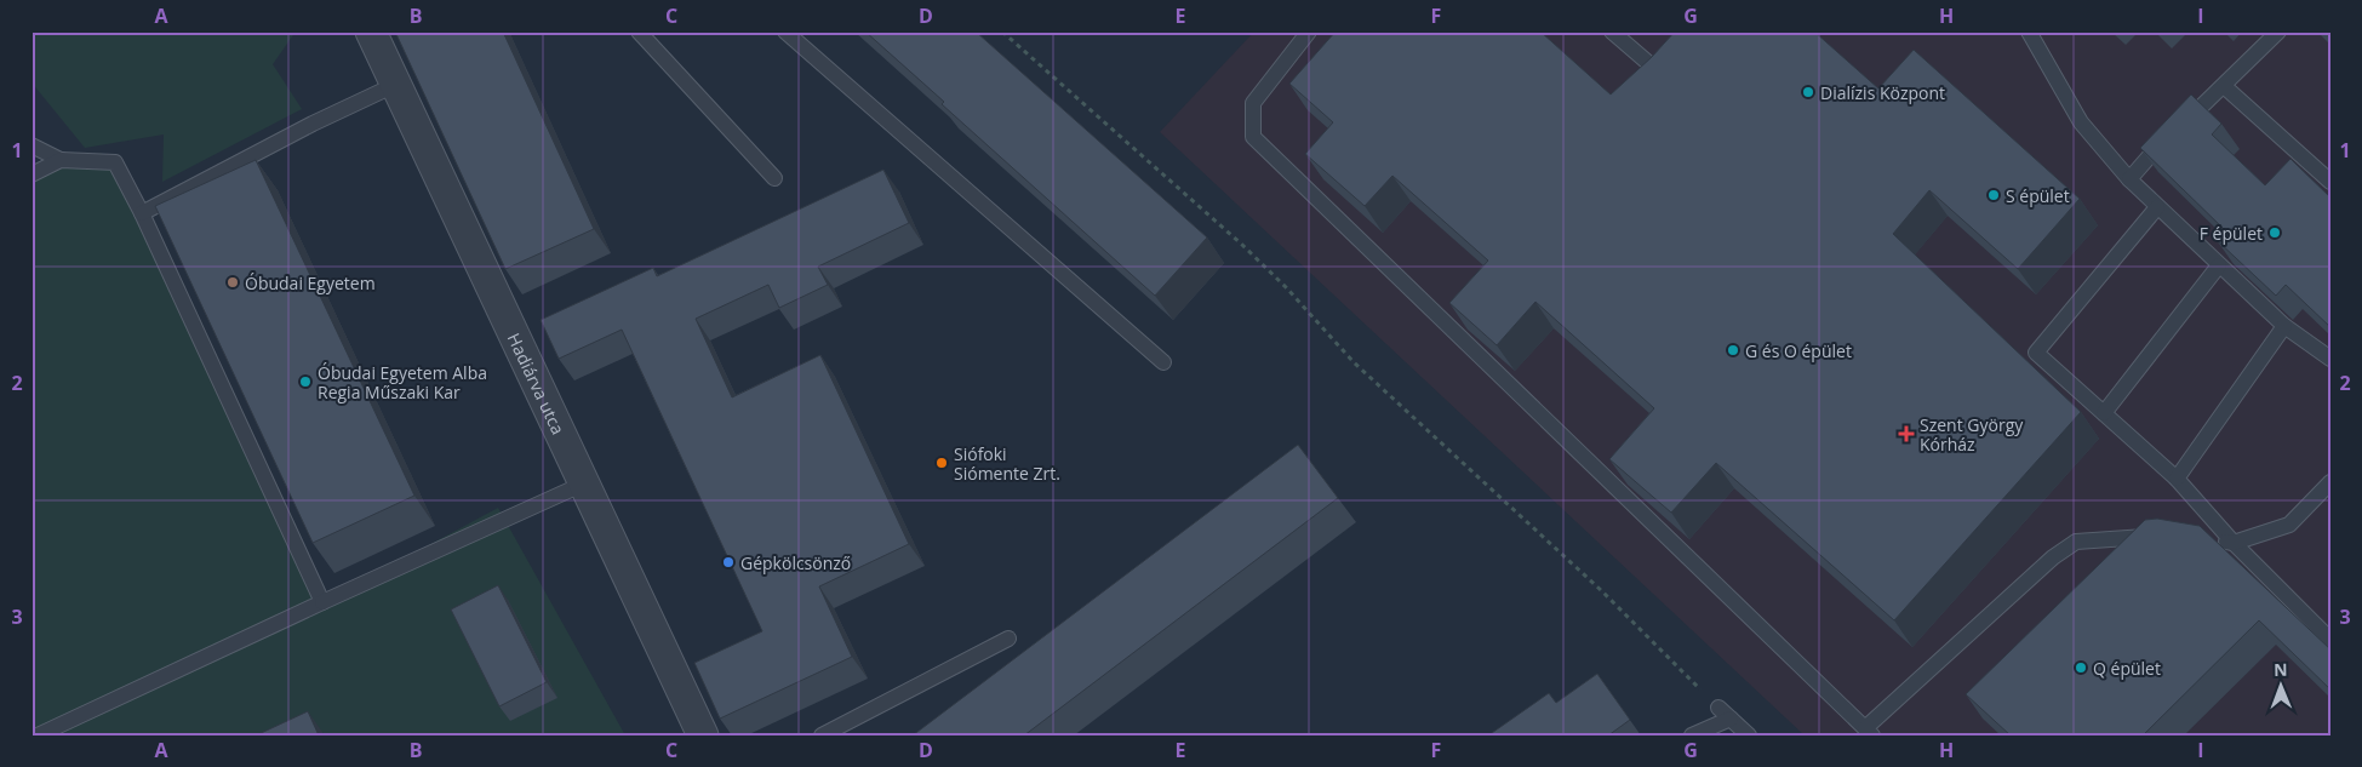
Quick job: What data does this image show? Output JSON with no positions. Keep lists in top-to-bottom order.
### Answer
{
  "streets": {
    "street": ["Hadiárva utca"]
  },
  "places": {
    "other": [
      "Dialízis Központ",
      "S épület",
      "F épület",
      "Óbudai Egyetem",
      "G és O épület",
      "Óbudai Egyetem Alba Regia Műszaki Kar",
      "Siófoki Siómente Zrt.",
      "Gépkölcsönző",
      "Q épület"
    ],
    "health": ["Szent György Kórház"]
  },
  "north": "top",
  "grid": {
    "columns": [
      "A",
      "B",
      "C",
      "D",
      "E",
      "F",
      "G",
      "H",
      "I"
    ],
    "rows": ["1", "2", "3"]
  }
}
